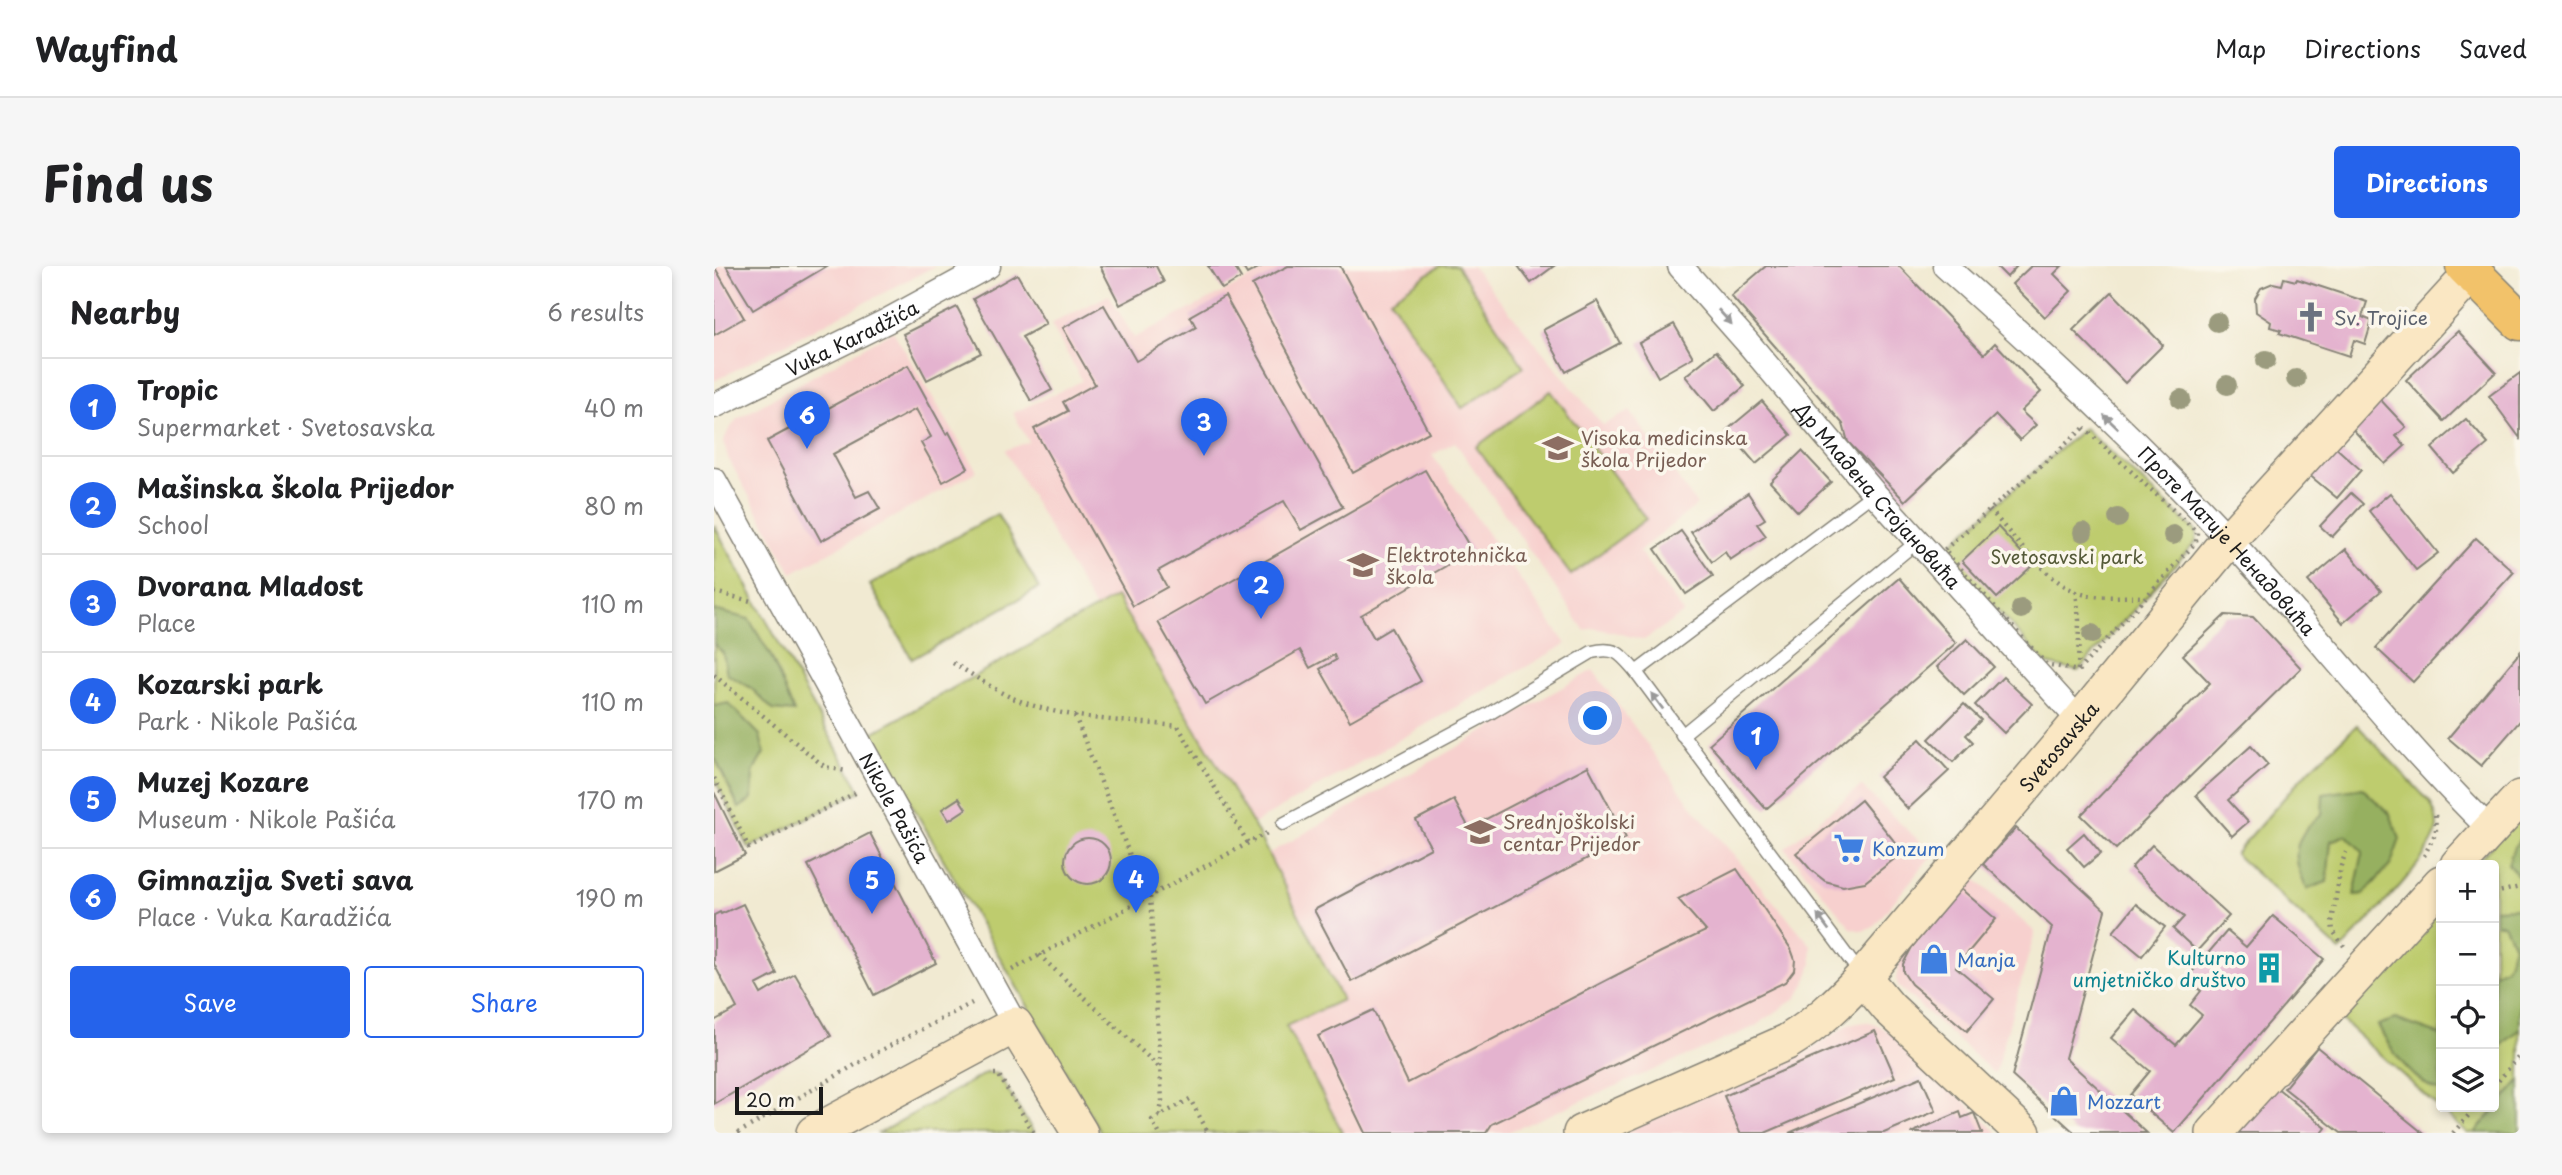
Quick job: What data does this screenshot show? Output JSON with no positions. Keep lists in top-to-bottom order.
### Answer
{
  "streets": {
    "street": [
      "Vuka Karadžića",
      "Др Младена Стојановића",
      "Проте Матије Ненадовића",
      "Svetosavska",
      "Nikole Pašića"
    ]
  },
  "crossings": [
    ["Др Младена Стојановића", "Svetosavska"],
    ["Проте Матије Ненадовића", "Svetosavska"]
  ],
  "one_way": ["Др Младена Стојановића", "Проте Матије Ненадовића"],
  "parks": ["Svetosavski park"],
  "places": {
    "church": ["Sv. Trojice"],
    "school or university": ["Visoka medicinska škola Prijedor", "Elektrotehnička škola", "Srednjoškolski centar Prijedor"],
    "supermarket": ["Konzum"],
    "shop": ["Manja", "Mozzart"],
    "building": ["Kulturno umjetničko društvo"]
  },
  "scale_bar": "20 m",
  "page": {
    "header": "Wayfind",
    "nav": ["Map", "Directions", "Saved"],
    "title": "Find us",
    "buttons": [
      "Directions",
      ["Save", "Share"]
    ],
    "heading": ["Nearby", "6 results"],
    "list": [
      {
        "mark": "1",
        "name": "Tropic",
        "note": "Supermarket · Svetosavska",
        "value": "40 m"
      },
      {
        "mark": "2",
        "name": "Mašinska škola Prijedor",
        "note": "School",
        "value": "80 m"
      },
      {
        "mark": "3",
        "name": "Dvorana Mladost",
        "note": "Place",
        "value": "110 m"
      },
      {
        "mark": "4",
        "name": "Kozarski park",
        "note": "Park · Nikole Pašića",
        "value": "110 m"
      },
      {
        "mark": "5",
        "name": "Muzej Kozare",
        "note": "Museum · Nikole Pašića",
        "value": "170 m"
      },
      {
        "mark": "6",
        "name": "Gimnazija Sveti sava",
        "note": "Place · Vuka Karadžića",
        "value": "190 m"
      }
    ],
    "pins": [
      "6",
      "3",
      "2",
      "1",
      "4",
      "5"
    ],
    "map_buttons": ["+", "−"],
    "scale": "20 m"
  }
}
